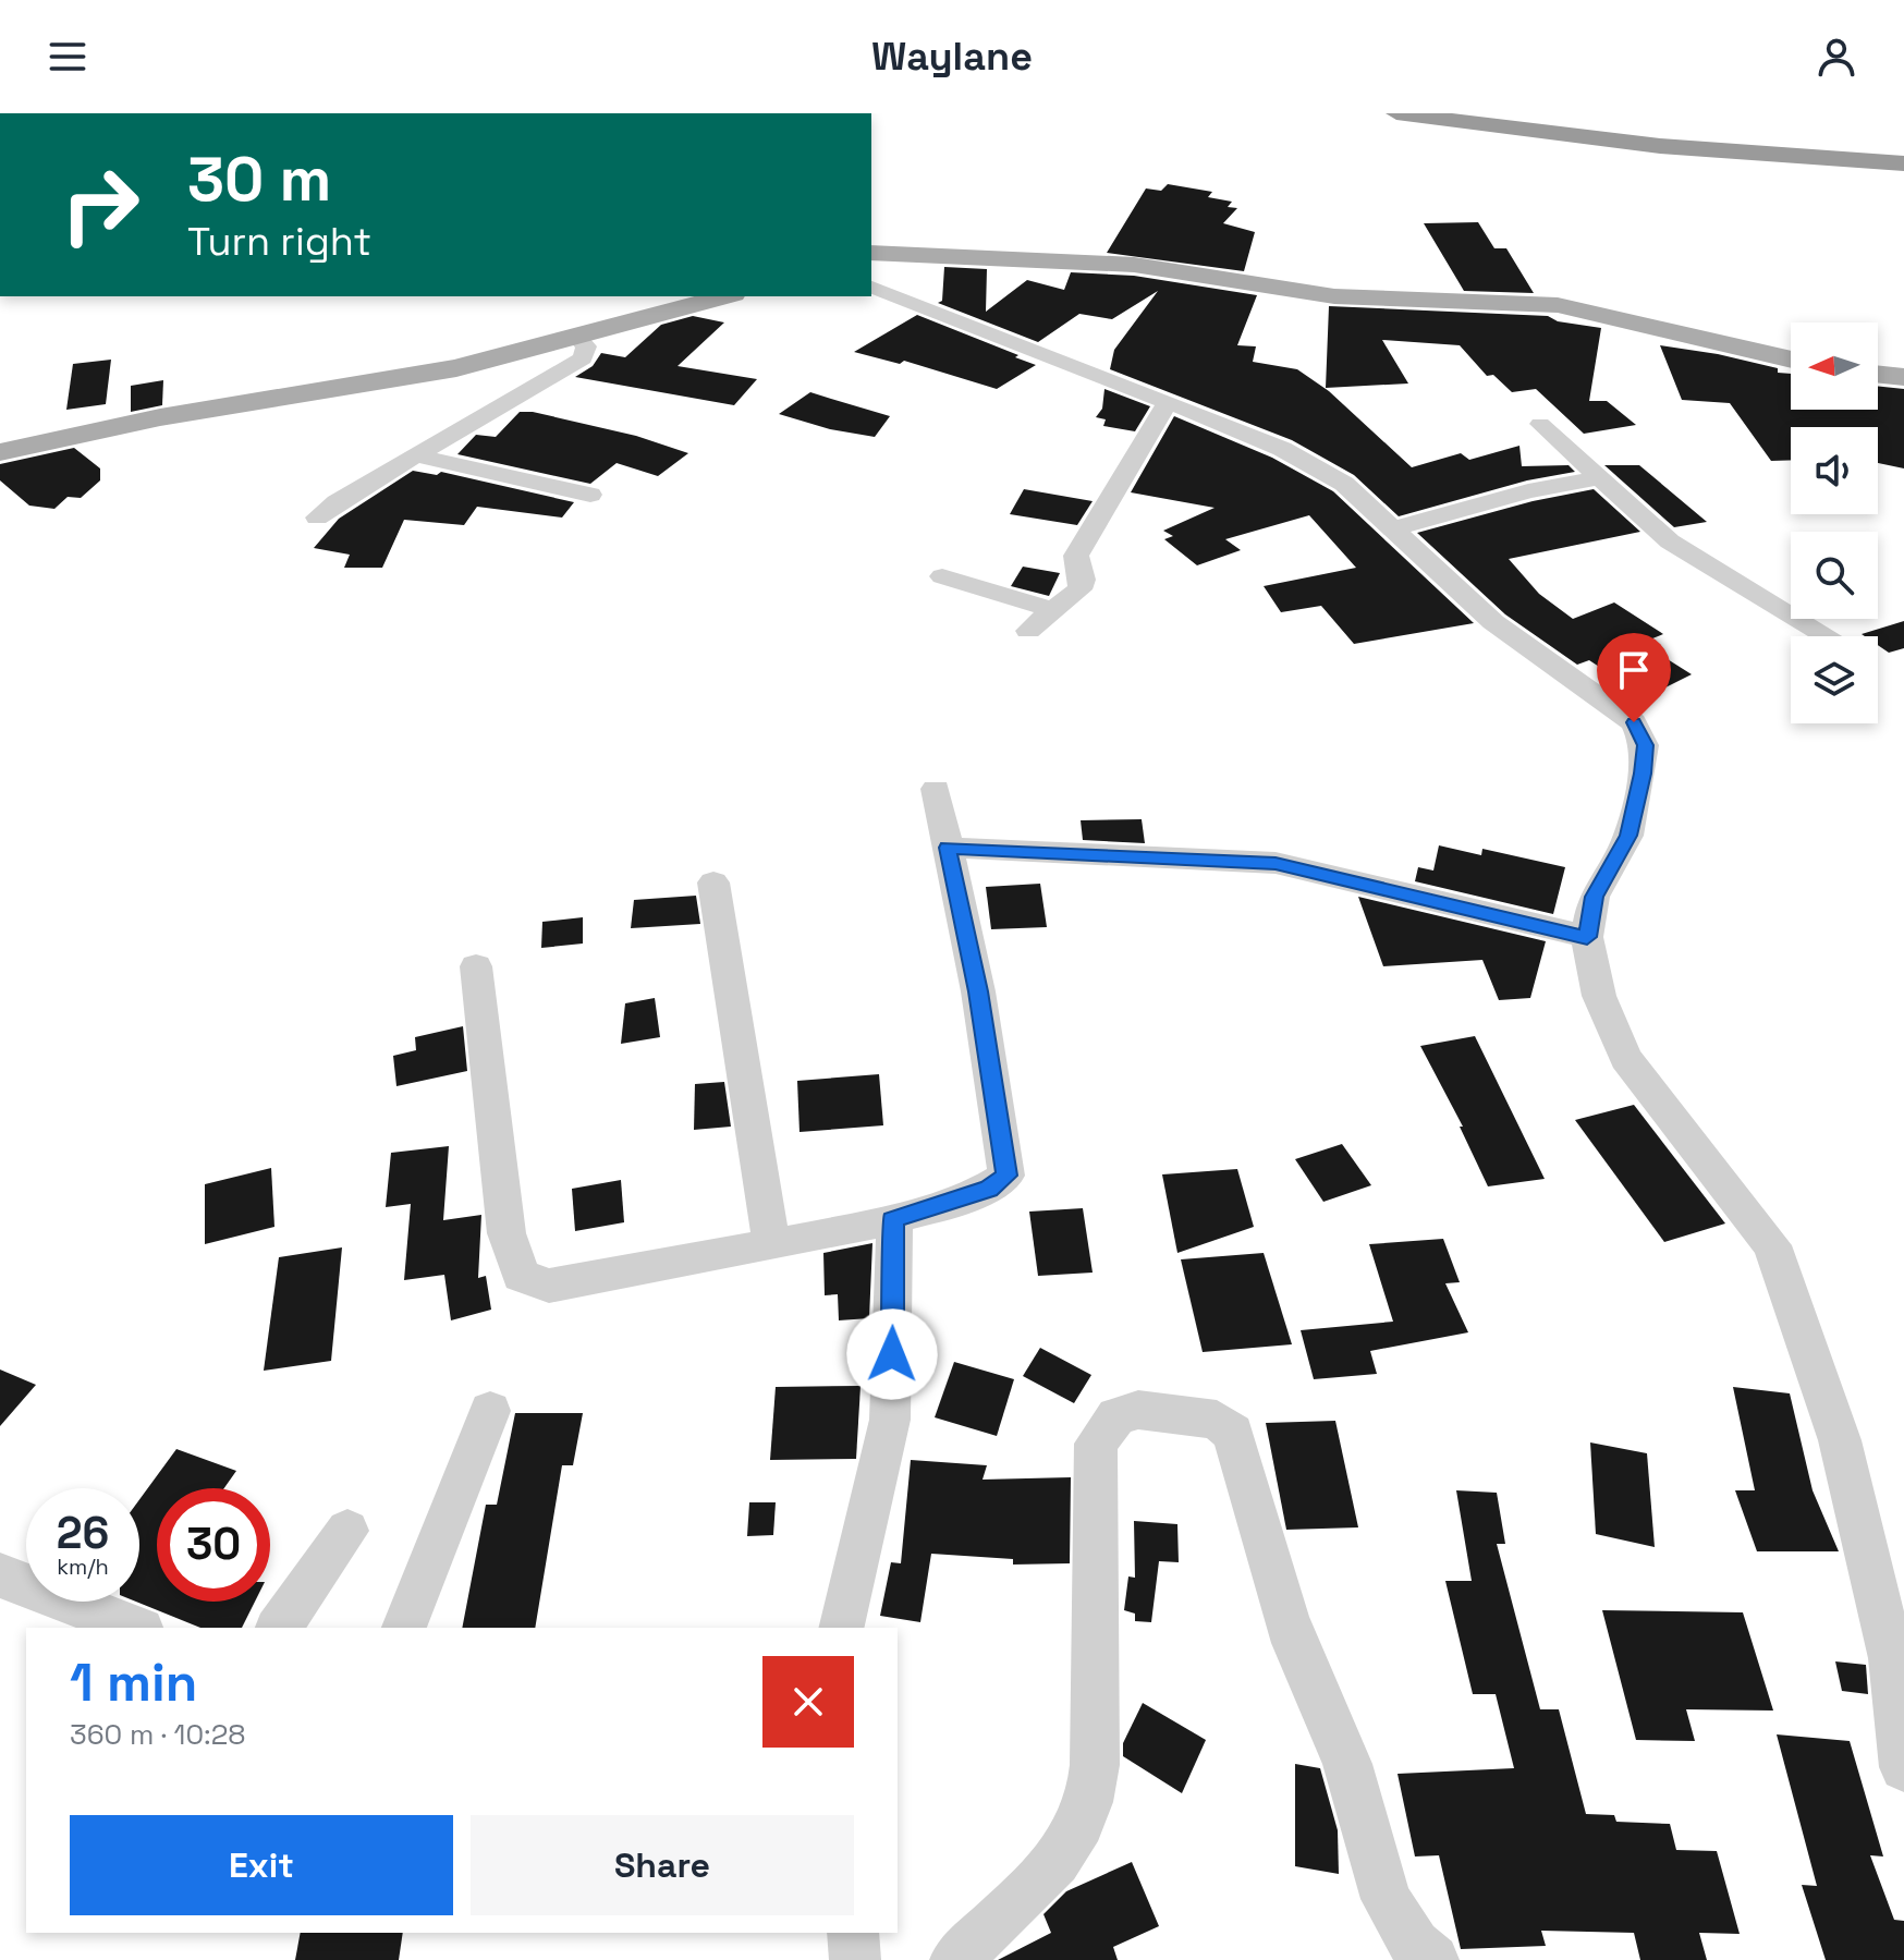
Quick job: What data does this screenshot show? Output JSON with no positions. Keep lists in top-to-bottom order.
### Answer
{
  "north": "left",
  "page": {
    "header": "Waylane",
    "turn": ["30 m", "Turn right"],
    "speed": "26 km/h",
    "limit": "30",
    "heading": ["1 min", "360 m · 10:28"],
    "buttons": ["Exit", "Share"]
  }
}
